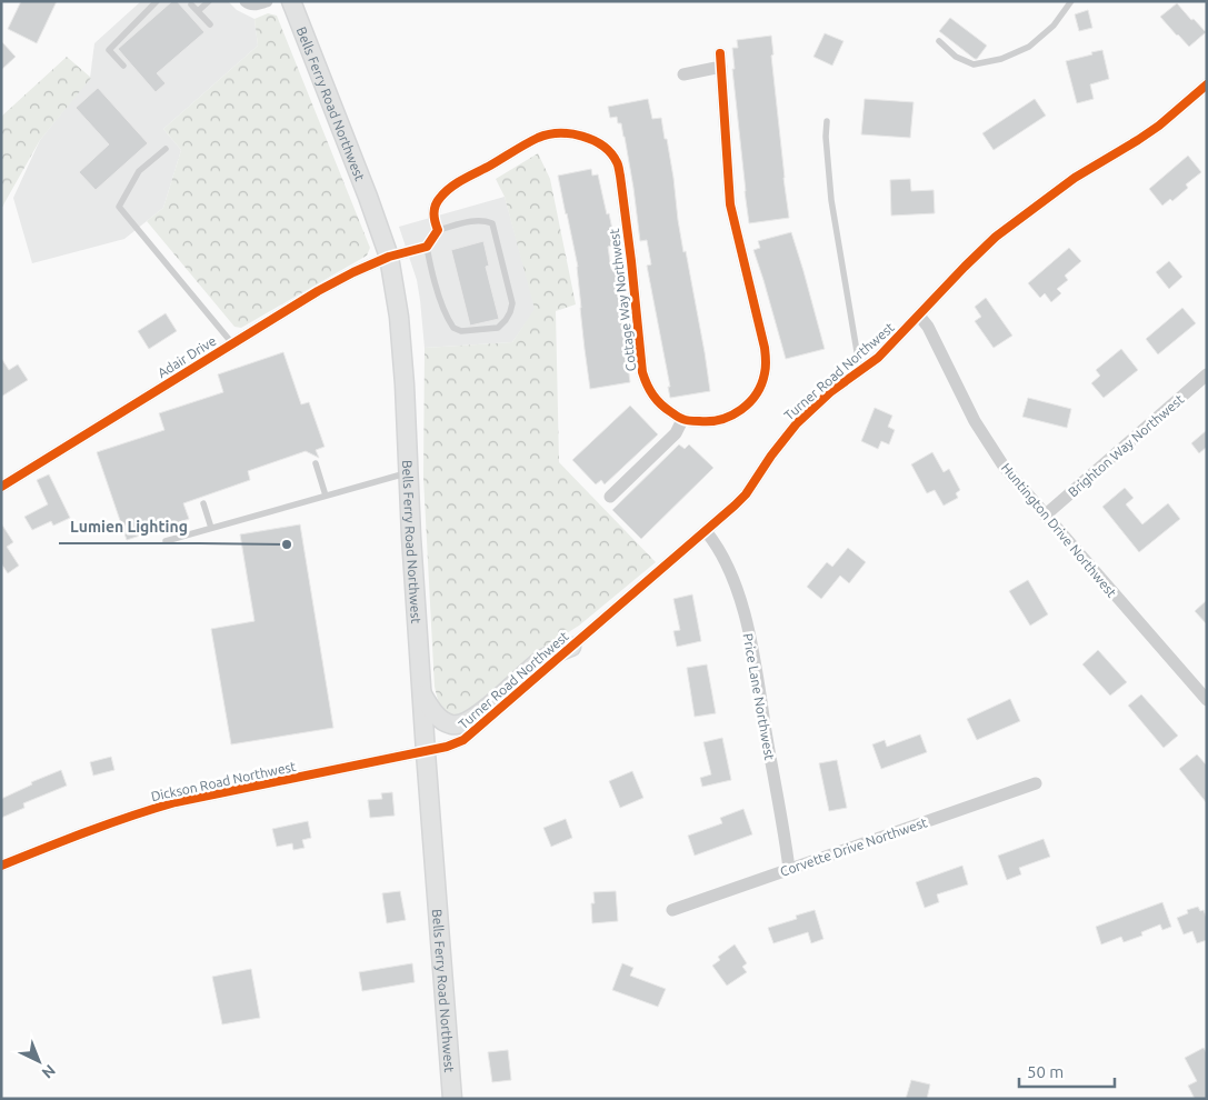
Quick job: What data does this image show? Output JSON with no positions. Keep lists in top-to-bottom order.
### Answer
{
  "streets": {
    "main road": ["Bells Ferry Road Northwest"],
    "street": [
      "Cottage Way Northwest",
      "Adair Drive",
      "Turner Road Northwest",
      "Brighton Way Northwest",
      "Huntington Drive Northwest",
      "Price Lane Northwest",
      "Dickson Road Northwest",
      "Corvette Drive Northwest"
    ]
  },
  "crossings": [
    ["Bells Ferry Road Northwest", "Adair Drive"],
    ["Bells Ferry Road Northwest", "Turner Road Northwest"],
    ["Bells Ferry Road Northwest", "Dickson Road Northwest"],
    ["Turner Road Northwest", "Huntington Drive Northwest"],
    ["Turner Road Northwest", "Price Lane Northwest"],
    ["Turner Road Northwest", "Dickson Road Northwest"],
    ["Brighton Way Northwest", "Huntington Drive Northwest"],
    ["Price Lane Northwest", "Corvette Drive Northwest"]
  ],
  "places": ["Lumien Lighting"],
  "scale_bar": "50 m",
  "north": "bottom right"
}
